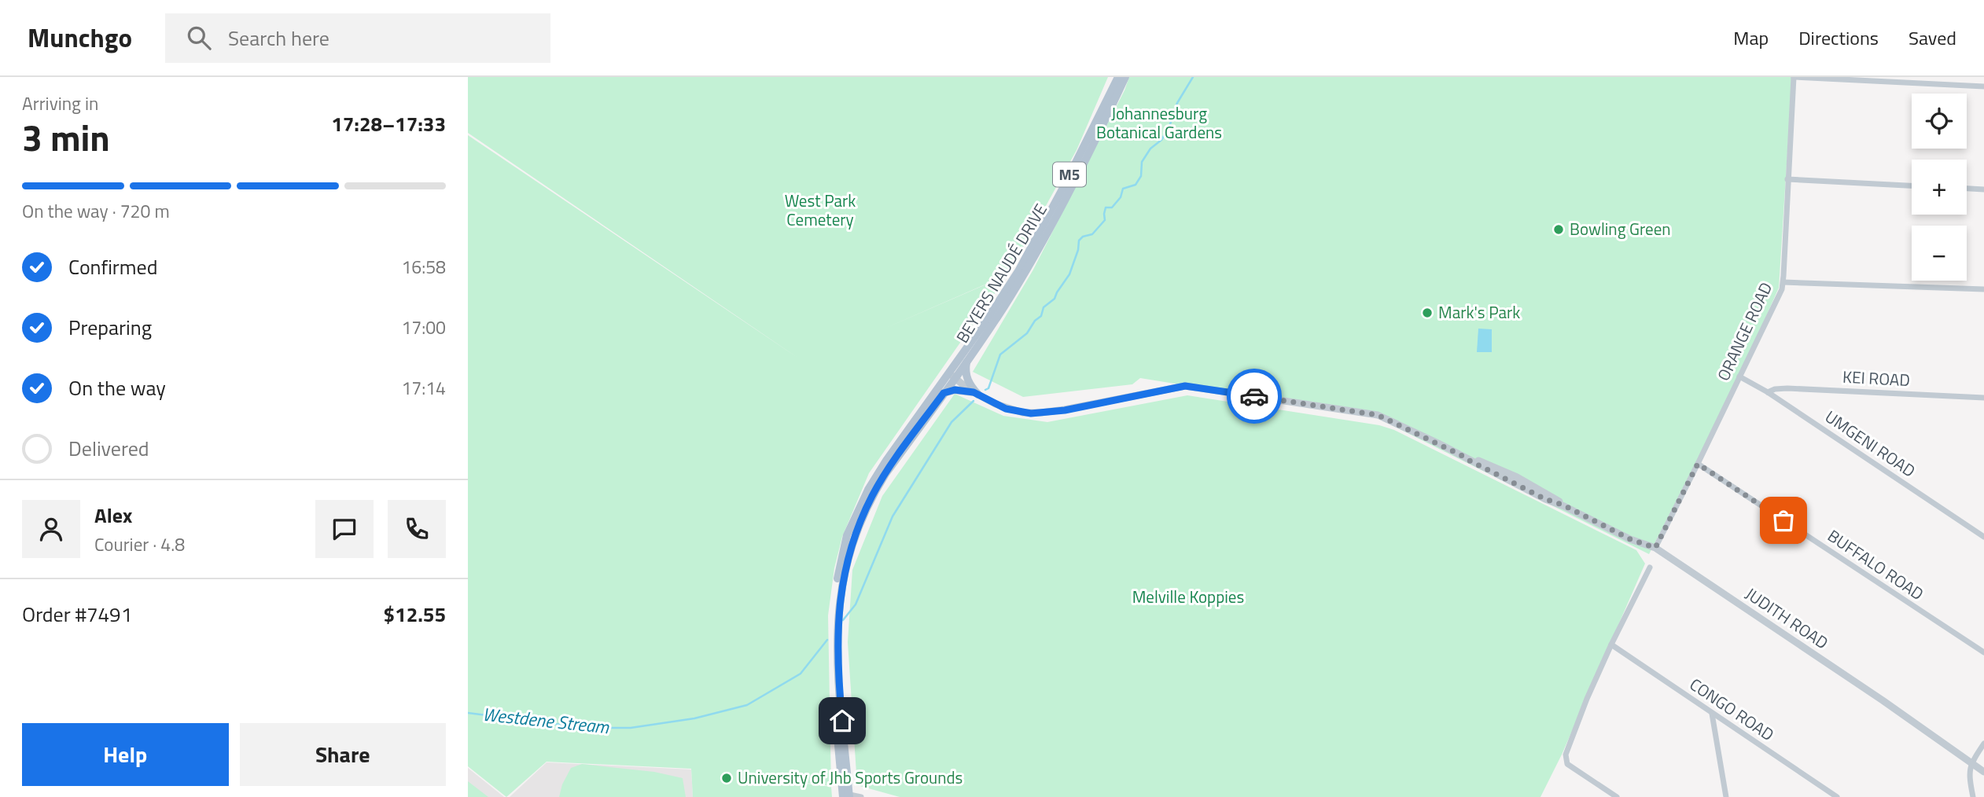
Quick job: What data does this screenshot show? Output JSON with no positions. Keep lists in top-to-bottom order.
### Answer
{
  "streets": {
    "main road": ["M5", "BEYERS NAUDÉ DRIVE"],
    "street": [
      "ORANGE ROAD",
      "KEI ROAD",
      "UMGENI ROAD",
      "BUFFALO ROAD",
      "JUDITH ROAD",
      "CONGO ROAD"
    ]
  },
  "crossings": [
    ["BEYERS NAUDÉ DRIVE", "JUDITH ROAD"],
    ["ORANGE ROAD", "UMGENI ROAD"],
    ["ORANGE ROAD", "BUFFALO ROAD"],
    ["ORANGE ROAD", "JUDITH ROAD"],
    ["KEI ROAD", "UMGENI ROAD"]
  ],
  "water": ["Westdene Stream"],
  "parks": ["Johannesburg Botanical Gardens", "West Park Cemetery", "Melville Koppies"],
  "places": ["Bowling Green", "Mark's Park", "University of Jhb Sports Grounds"],
  "page": {
    "header": "Munchgo",
    "search": "Search here",
    "nav": ["Map", "Directions", "Saved"],
    "heading": ["3 min", "Arriving in", "17:28–17:33"],
    "panel": [
      "Alex",
      "Courier · 4.8",
      "Order #7491",
      "$12.55"
    ],
    "map_buttons": ["+", "−"],
    "bar": "On the way · 720 m",
    "list": [
      ["Confirmed", "16:58"],
      ["Preparing", "17:00"],
      ["On the way", "17:14"],
      "Delivered"
    ],
    "buttons": ["Help", "Share"]
  }
}
